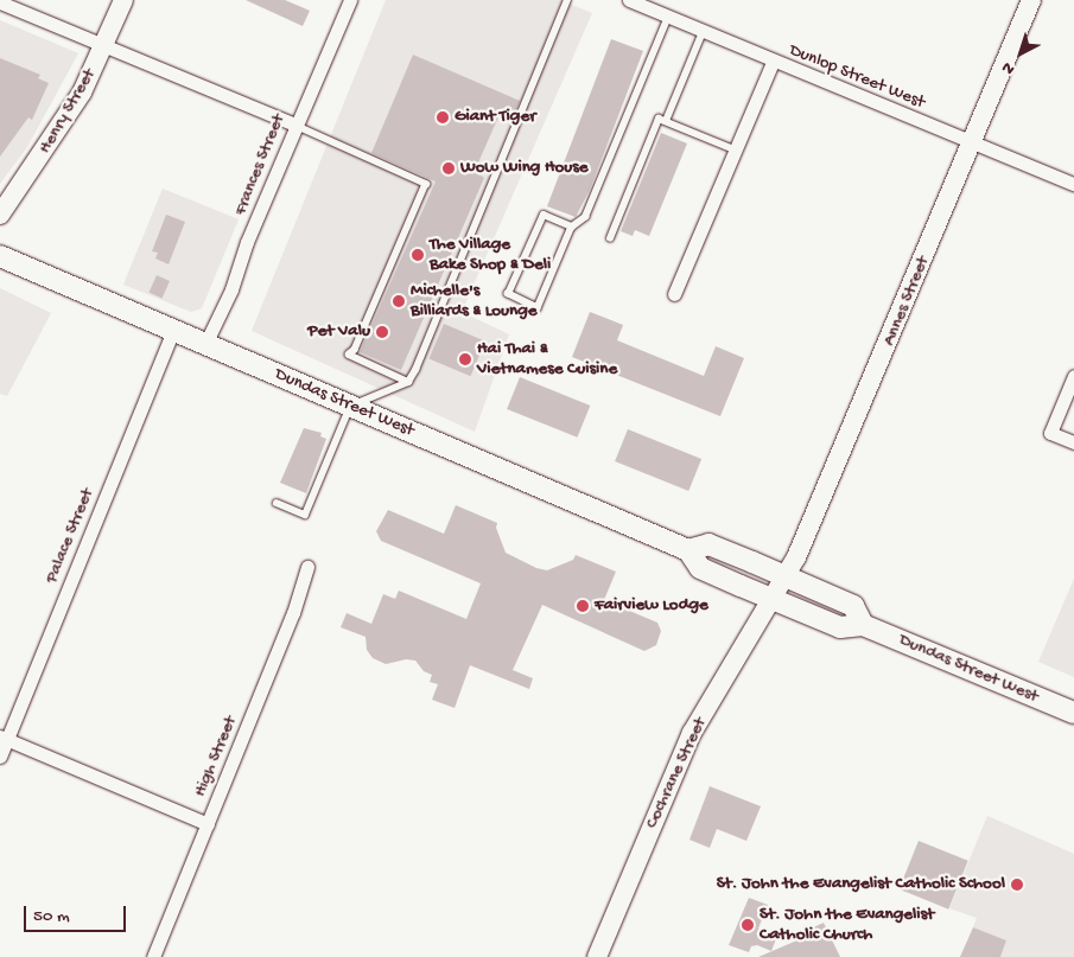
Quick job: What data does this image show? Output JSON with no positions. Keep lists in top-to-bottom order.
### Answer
{
  "streets": {
    "main road": ["Dundas Street West"],
    "street": [
      "Dunlop Street West",
      "Henry Street",
      "Frances Street",
      "Annes Street",
      "Palace Street",
      "High Street",
      "Cochrane Street"
    ]
  },
  "crossings": [
    ["Dunlop Street West", "Annes Street"],
    ["Frances Street", "Dundas Street West"],
    ["Annes Street", "Dundas Street West"],
    ["Annes Street", "Cochrane Street"],
    ["Dundas Street West", "Palace Street"],
    ["Dundas Street West", "Cochrane Street"]
  ],
  "places": [
    "Giant Tiger",
    "Wow Wing House",
    "The Village Bake Shop & Deli",
    "Michelle's Billiards & Lounge",
    "Pet Valu",
    "Hai Thai & Vietnamese Cuisine",
    "Fairview Lodge",
    "St. John the Evangelist Catholic School",
    "St. John the Evangelist Catholic Church"
  ],
  "scale_bar": "50 m",
  "north": "bottom left"
}
